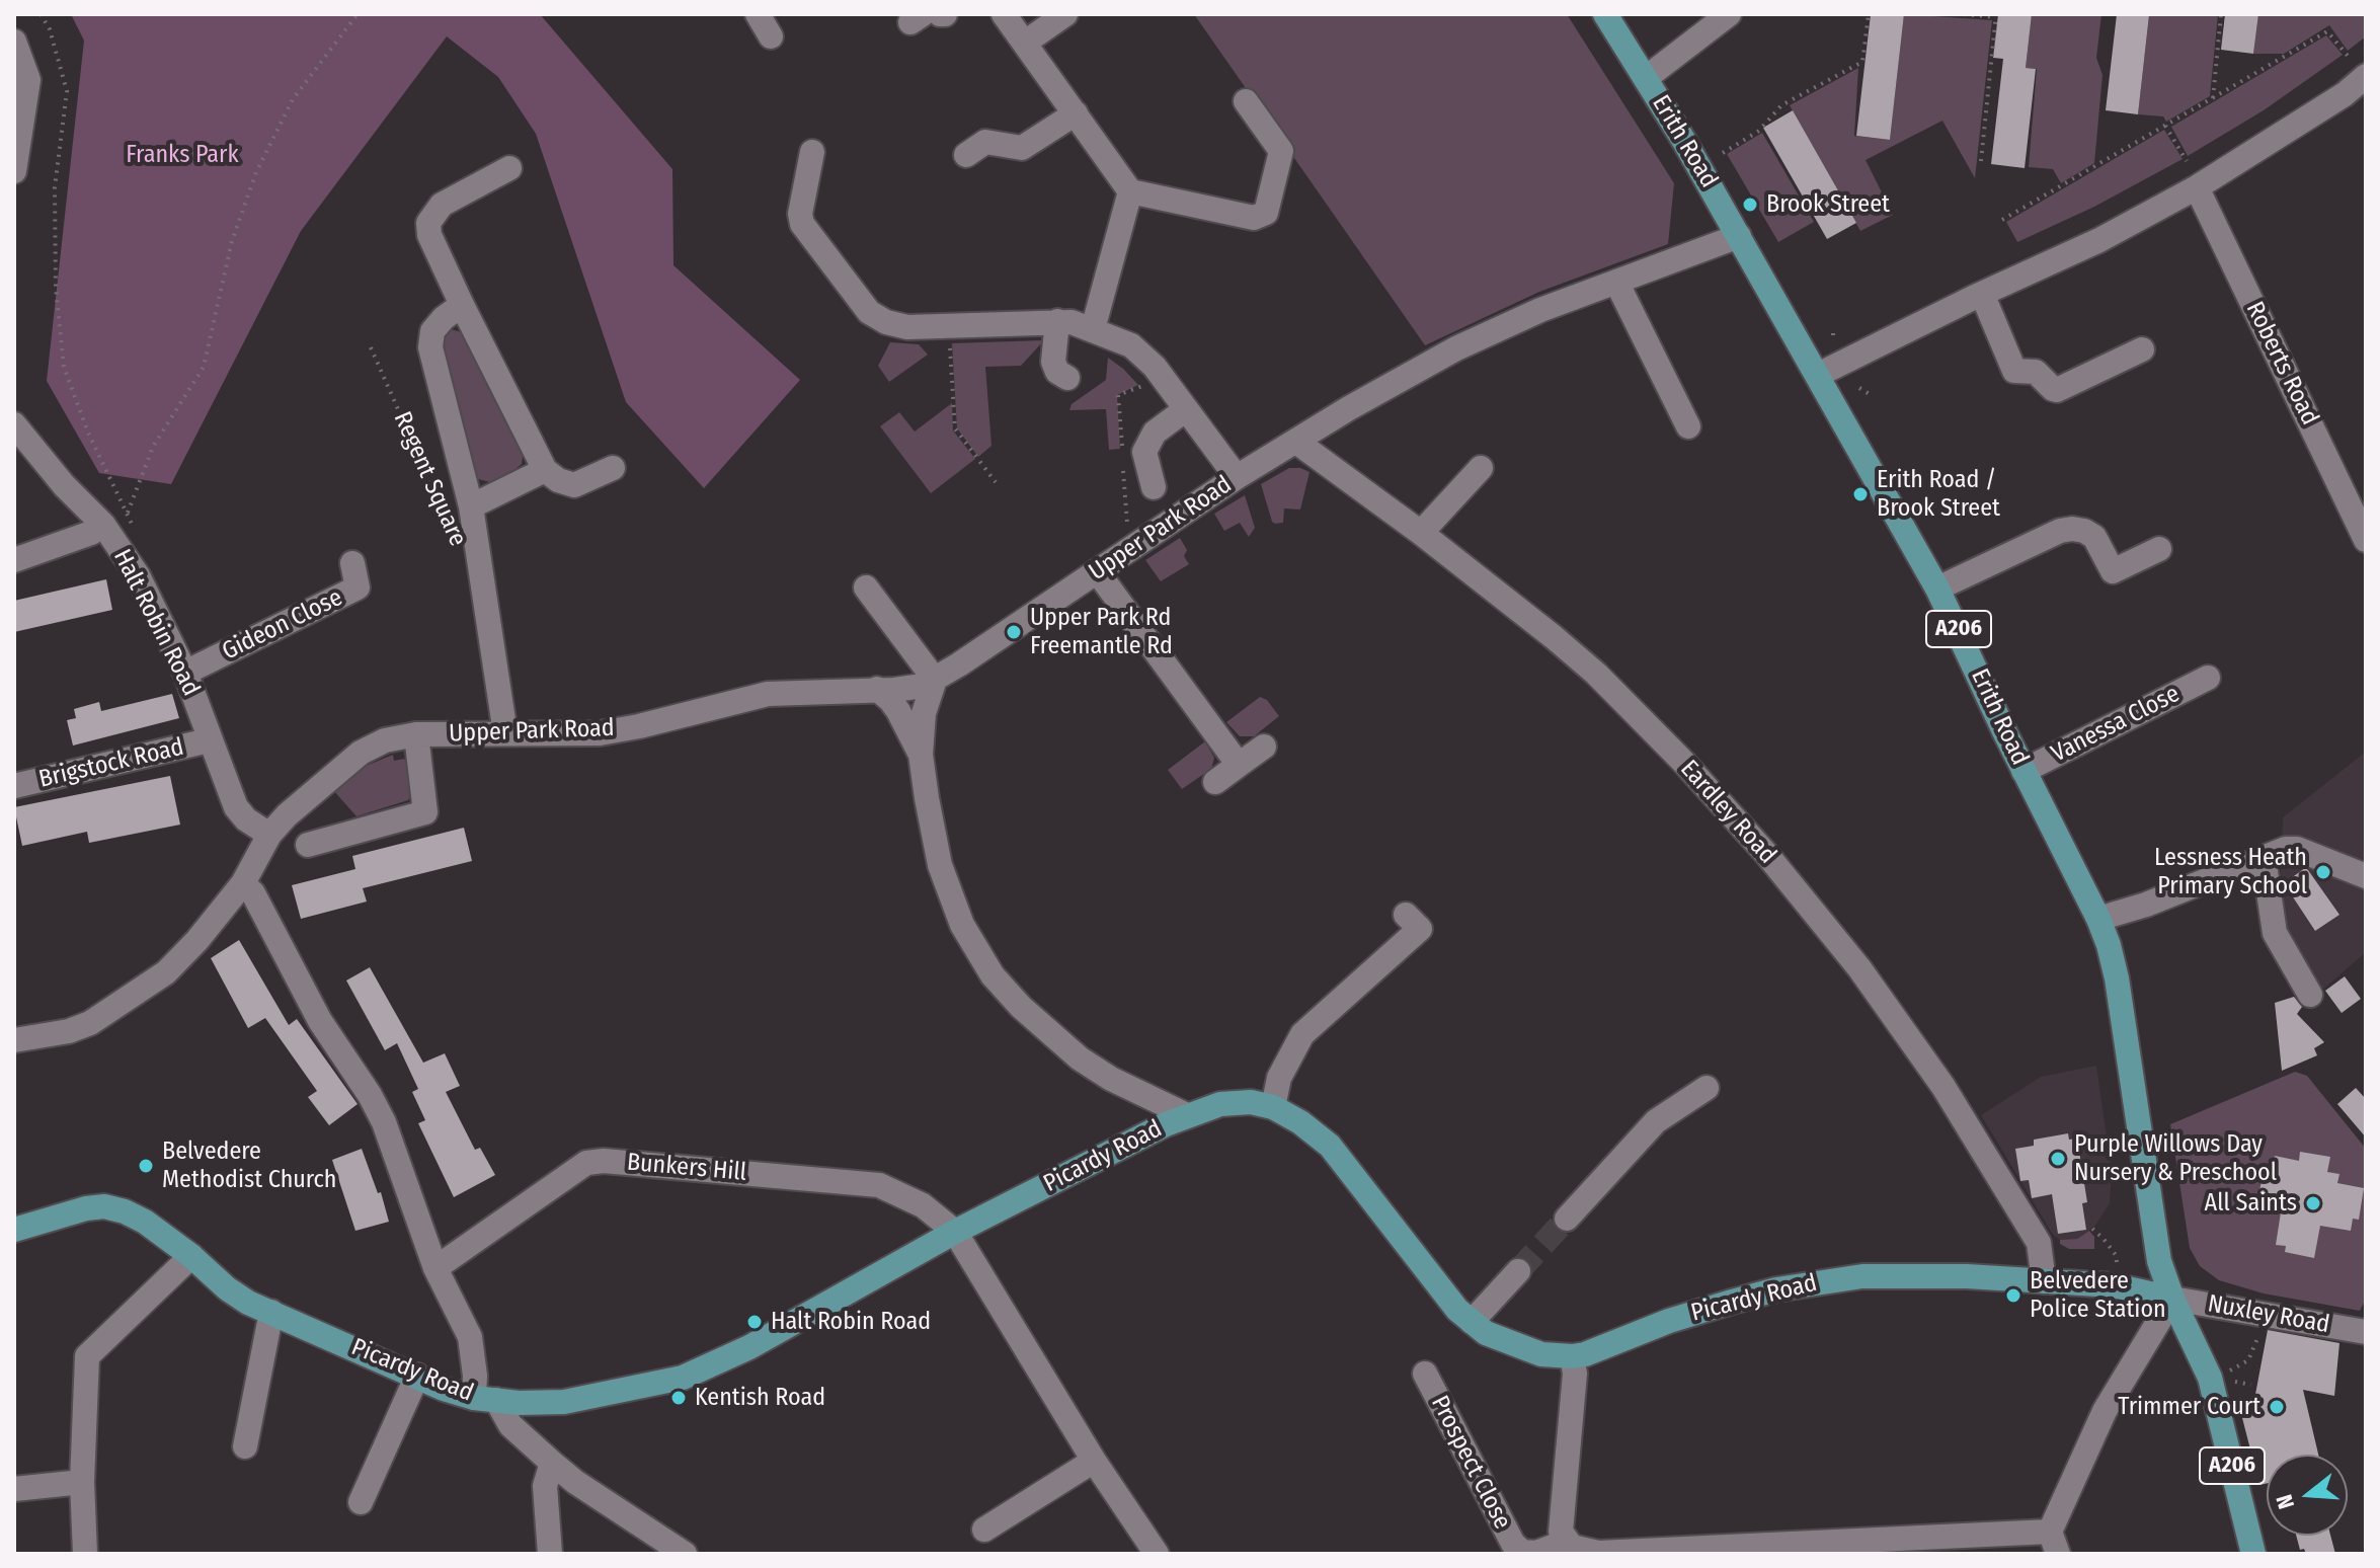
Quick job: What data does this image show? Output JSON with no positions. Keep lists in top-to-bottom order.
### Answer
{
  "streets": {
    "main road": ["Erith Road", "A206", "Picardy Road"],
    "street": [
      "Roberts Road",
      "Regent Square",
      "Upper Park Road",
      "Halt Robin Road",
      "Gideon Close",
      "Vanessa Close",
      "Brigstock Road",
      "Eardley Road",
      "Bunkers Hill",
      "Nuxley Road",
      "Prospect Close"
    ]
  },
  "crossings": [
    ["Erith Road", "Upper Park Road"],
    ["Erith Road", "A206"],
    ["Erith Road", "Vanessa Close"],
    ["Erith Road", "Picardy Road"],
    ["Erith Road", "Nuxley Road"],
    ["Regent Square", "Upper Park Road"],
    ["Upper Park Road", "Halt Robin Road"],
    ["Upper Park Road", "Eardley Road"],
    ["Halt Robin Road", "Gideon Close"],
    ["Halt Robin Road", "Brigstock Road"],
    ["A206", "Picardy Road"],
    ["A206", "Nuxley Road"],
    ["Eardley Road", "Picardy Road"],
    ["Picardy Road", "Bunkers Hill"],
    ["Picardy Road", "Nuxley Road"]
  ],
  "parks": ["Franks Park"],
  "places": [
    "Brook Street",
    "Erith Road / Brook Street",
    "Upper Park Rd Freemantle Rd",
    "Lessness Heath Primary School",
    "Purple Willows Day Nursery & Preschool",
    "Belvedere Methodist Church",
    "All Saints",
    "Belvedere Police Station",
    "Halt Robin Road",
    "Kentish Road",
    "Trimmer Court"
  ],
  "north": "left"
}
